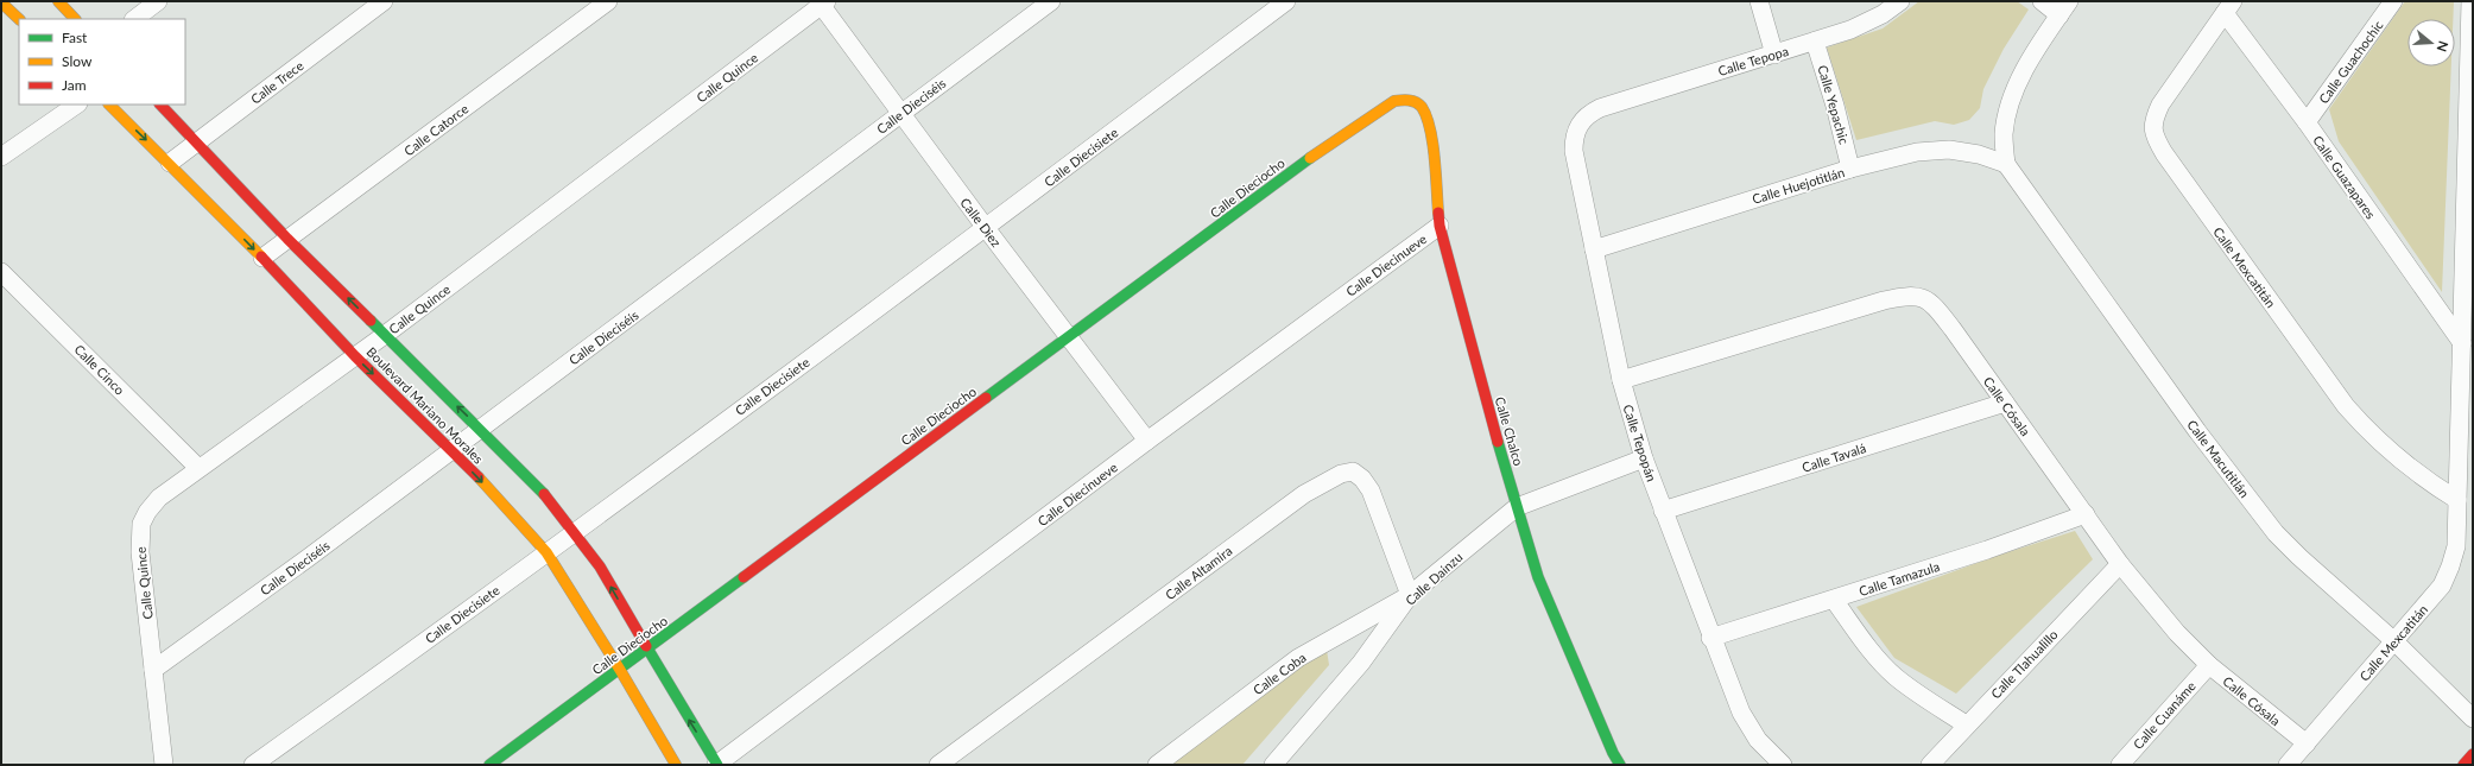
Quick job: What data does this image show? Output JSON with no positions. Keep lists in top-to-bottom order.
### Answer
{
  "streets": {
    "street": [
      "Calle Tepopa",
      "Calle Guachochic",
      "Calle Quince",
      "Calle Trece",
      "Calle Yepachic",
      "Calle Dieciséis",
      "Calle Catorce",
      "Calle Diecisiete",
      "Calle Guazapares",
      "Calle Huejotitlán",
      "Calle Dieciocho",
      "Calle Diez",
      "Calle Diecinueve",
      "Calle Mexcatitán",
      "Calle Cinco",
      "Boulevard Mariano Morales",
      "Calle Cósala",
      "Calle Chalco",
      "Calle Tepopán",
      "Calle Tavalá",
      "Calle Macutitlán",
      "Calle Altamira",
      "Calle Dainzu",
      "Calle Tamazula",
      "Calle Tlahualillo",
      "Calle Coba",
      "Calle Cuanáme"
    ]
  },
  "crossings": [
    ["Calle Tepopa", "Calle Yepachic"],
    ["Calle Tepopa", "Calle Tepopán"],
    ["Calle Guachochic", "Calle Guazapares"],
    ["Calle Quince", "Calle Dieciséis"],
    ["Calle Quince", "Calle Diez"],
    ["Calle Quince", "Calle Cinco"],
    ["Calle Quince", "Boulevard Mariano Morales"],
    ["Calle Trece", "Boulevard Mariano Morales"],
    ["Calle Yepachic", "Calle Huejotitlán"],
    ["Calle Dieciséis", "Calle Diez"],
    ["Calle Dieciséis", "Boulevard Mariano Morales"],
    ["Calle Catorce", "Boulevard Mariano Morales"],
    ["Calle Diecisiete", "Calle Diez"],
    ["Calle Diecisiete", "Boulevard Mariano Morales"],
    ["Calle Guazapares", "Calle Mexcatitán"],
    ["Calle Huejotitlán", "Calle Tepopán"],
    ["Calle Huejotitlán", "Calle Macutitlán"],
    ["Calle Dieciocho", "Calle Diez"],
    ["Calle Dieciocho", "Boulevard Mariano Morales"],
    ["Calle Dieciocho", "Calle Chalco"],
    ["Calle Diez", "Calle Diecinueve"],
    ["Calle Diecinueve", "Boulevard Mariano Morales"],
    ["Calle Diecinueve", "Calle Chalco"],
    ["Calle Mexcatitán", "Calle Cósala"],
    ["Calle Mexcatitán", "Calle Macutitlán"],
    ["Calle Cósala", "Calle Tepopán"],
    ["Calle Cósala", "Calle Tavalá"],
    ["Calle Cósala", "Calle Tamazula"],
    ["Calle Cósala", "Calle Tlahualillo"],
    ["Calle Cósala", "Calle Cuanáme"],
    ["Calle Chalco", "Calle Dainzu"],
    ["Calle Tepopán", "Calle Tavalá"],
    ["Calle Tepopán", "Calle Dainzu"],
    ["Calle Tepopán", "Calle Tamazula"],
    ["Calle Altamira", "Calle Dainzu"],
    ["Calle Altamira", "Calle Coba"],
    ["Calle Dainzu", "Calle Coba"]
  ],
  "legend": ["Fast", "Slow", "Jam"],
  "north": "right"
}
